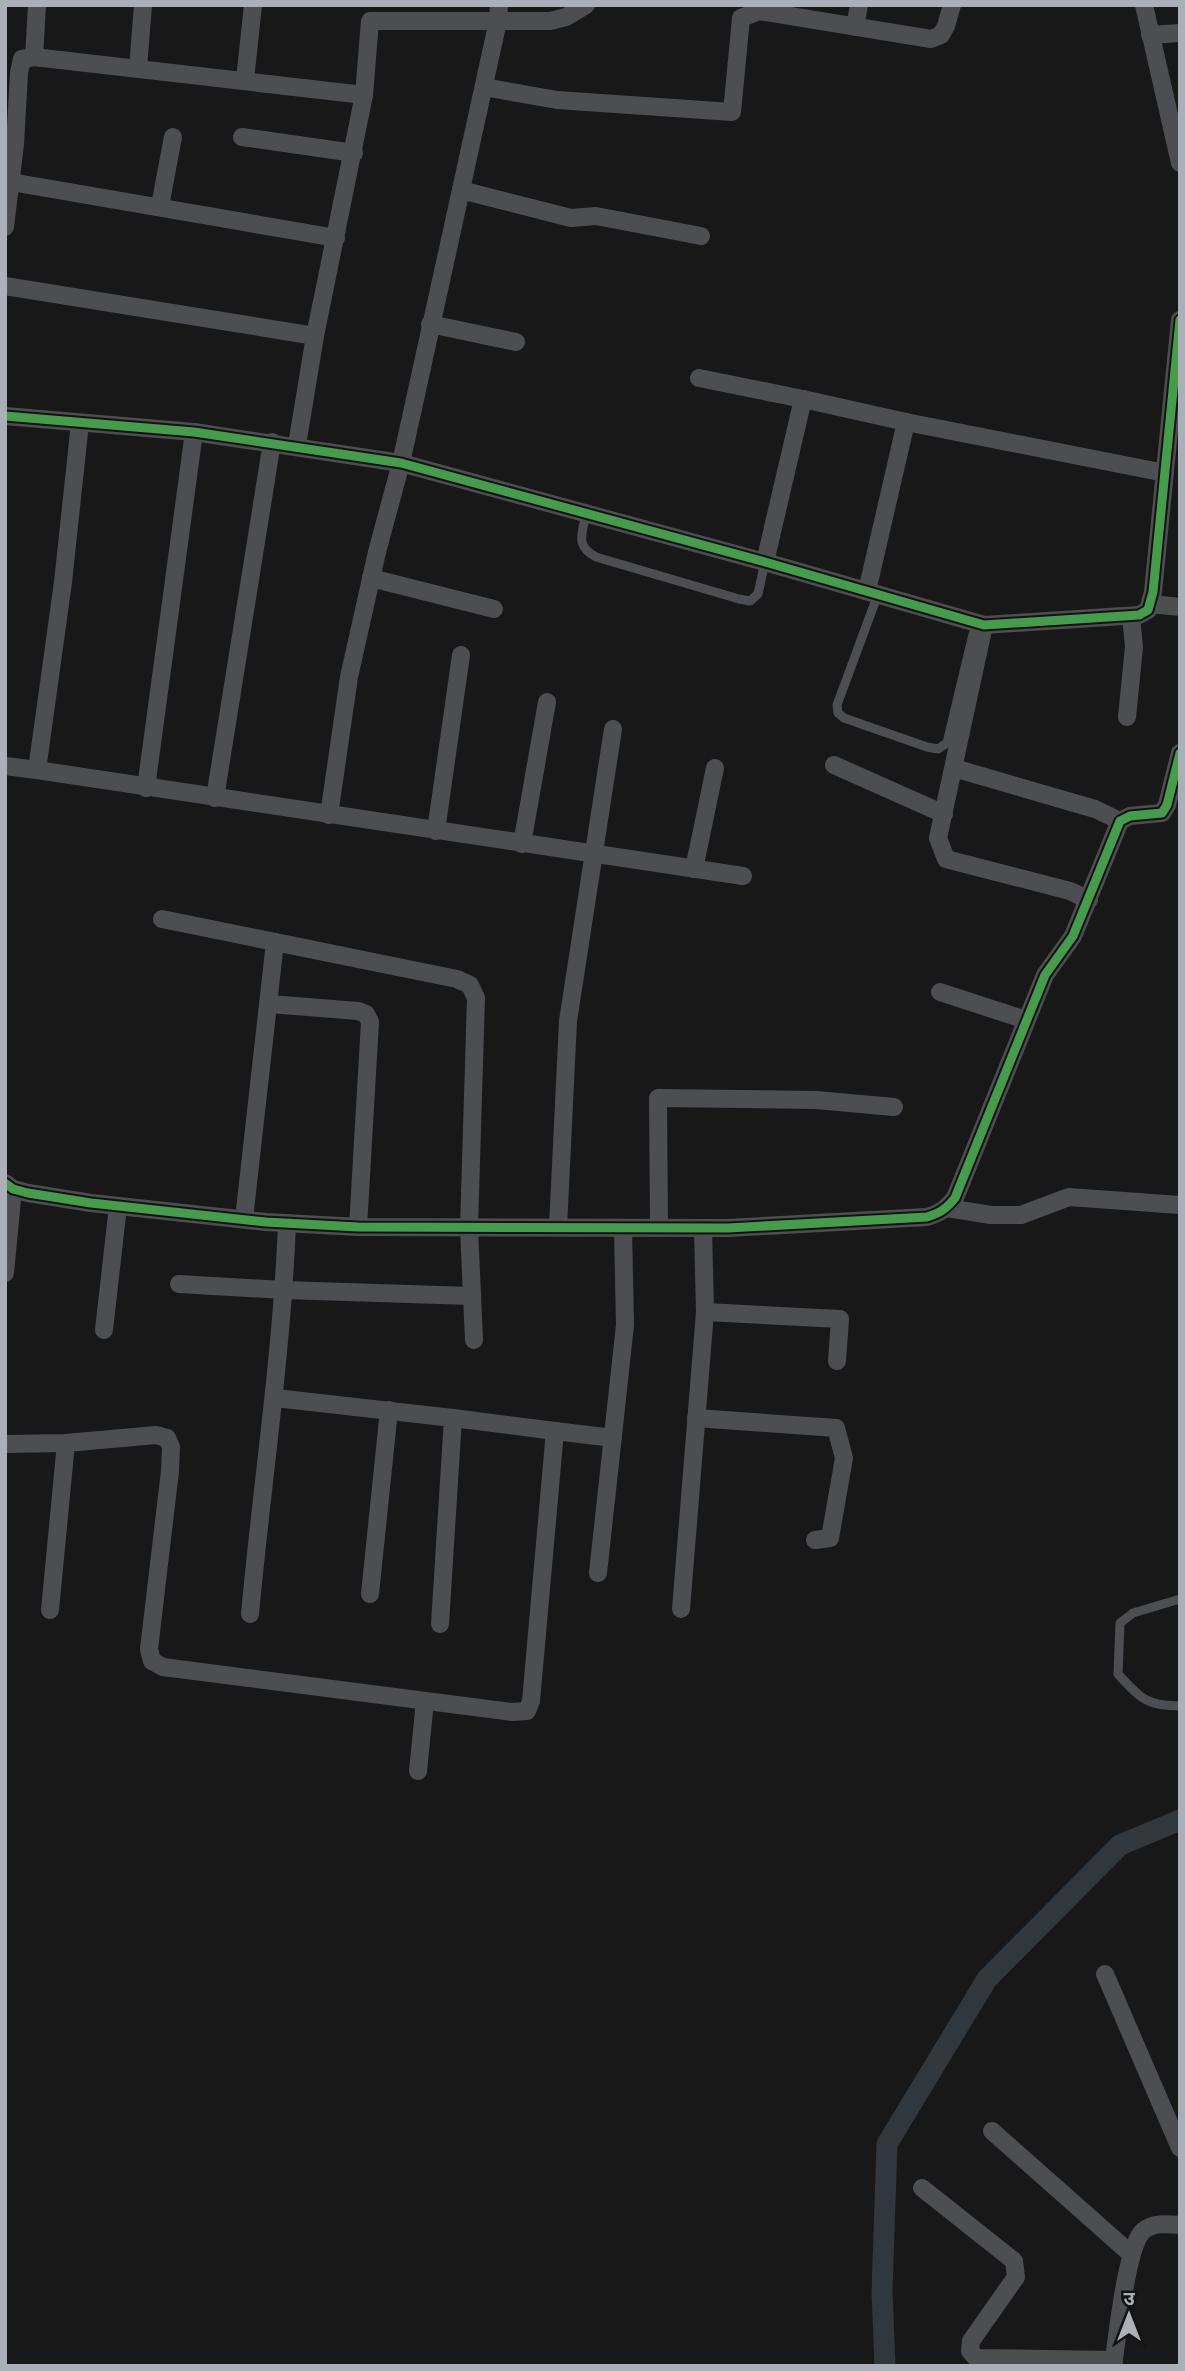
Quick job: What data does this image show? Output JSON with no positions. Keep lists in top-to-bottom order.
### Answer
{
  "north": "top"
}
